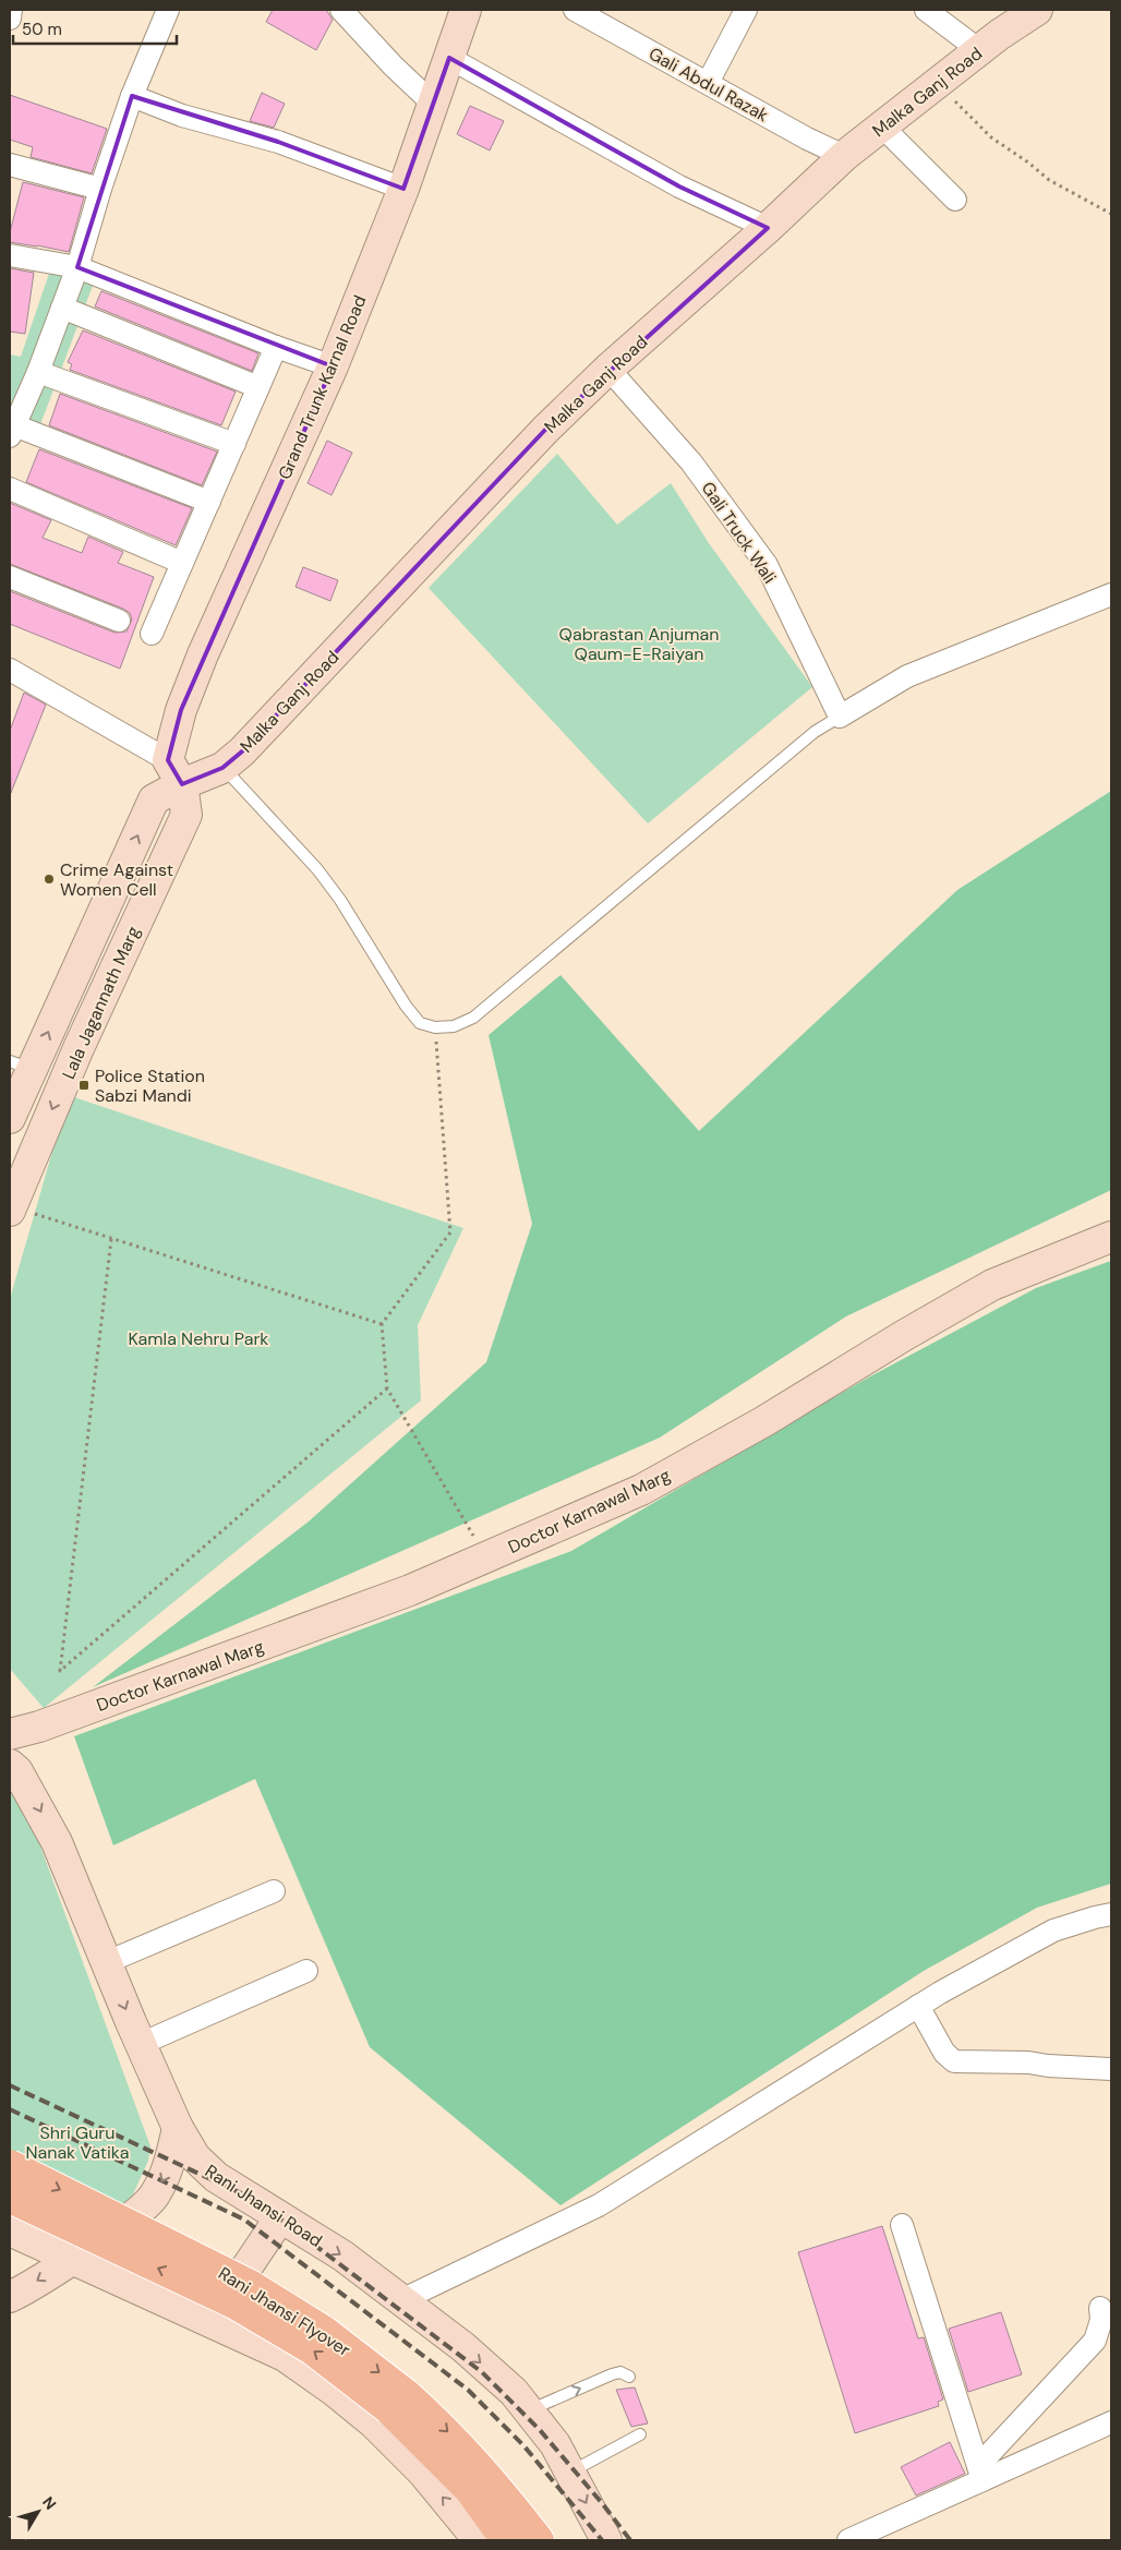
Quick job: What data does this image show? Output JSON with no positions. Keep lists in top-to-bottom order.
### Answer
{
  "streets": {
    "main road": [
      "Malka Ganj Road",
      "Grand Trunk Karnal Road",
      "Lala Jagannath Marg",
      "Doctor Karnawal Marg",
      "Rani Jhansi Road",
      "Rani Jhansi Flyover"
    ],
    "street": ["Gali Abdul Razak", "Gali Truck Wali"]
  },
  "crossings": [
    ["Gali Abdul Razak", "Malka Ganj Road"],
    ["Malka Ganj Road", "Grand Trunk Karnal Road"],
    ["Malka Ganj Road", "Gali Truck Wali"],
    ["Malka Ganj Road", "Lala Jagannath Marg"],
    ["Grand Trunk Karnal Road", "Lala Jagannath Marg"]
  ],
  "parks": ["Qabrastan Anjuman Qaum-E-Raiyan", "Kamla Nehru Park", "Shri Guru Nanak Vatika"],
  "places": {
    "other": ["Crime Against Women Cell"],
    "transit": ["Police Station Sabzi Mandi"]
  },
  "scale_bar": "50 m",
  "north": "top right"
}
